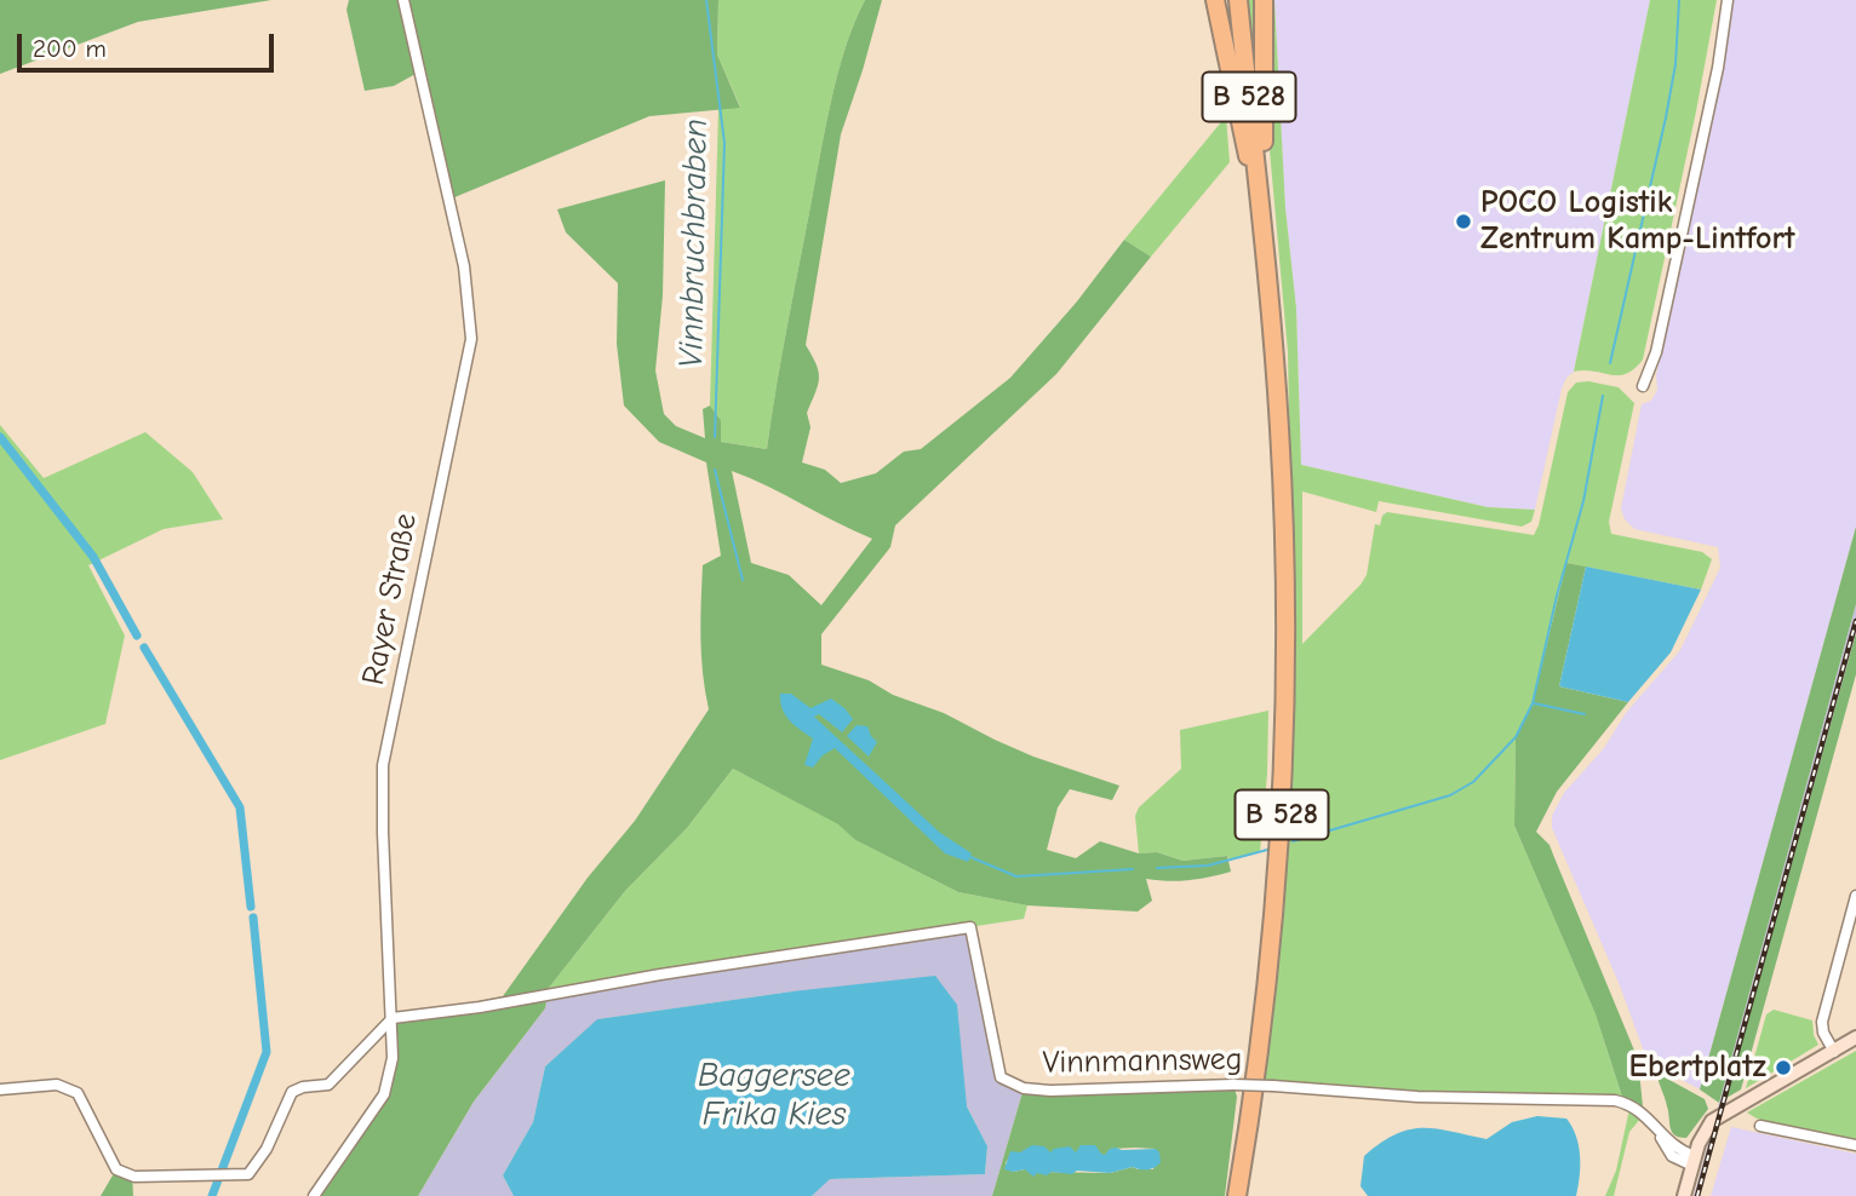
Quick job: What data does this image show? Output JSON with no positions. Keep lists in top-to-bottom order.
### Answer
{
  "streets": {
    "highway": ["B 528"],
    "street": ["Rayer Straße", "Vinnmannsweg"]
  },
  "crossings": [
    ["Rayer Straße", "Vinnmannsweg"]
  ],
  "water": ["Vinnbruchbraben", "Baggersee Frika Kies"],
  "places": ["POCO Logistik Zentrum Kamp-Lintfort", "Ebertplatz"],
  "scale_bar": "200 m"
}
